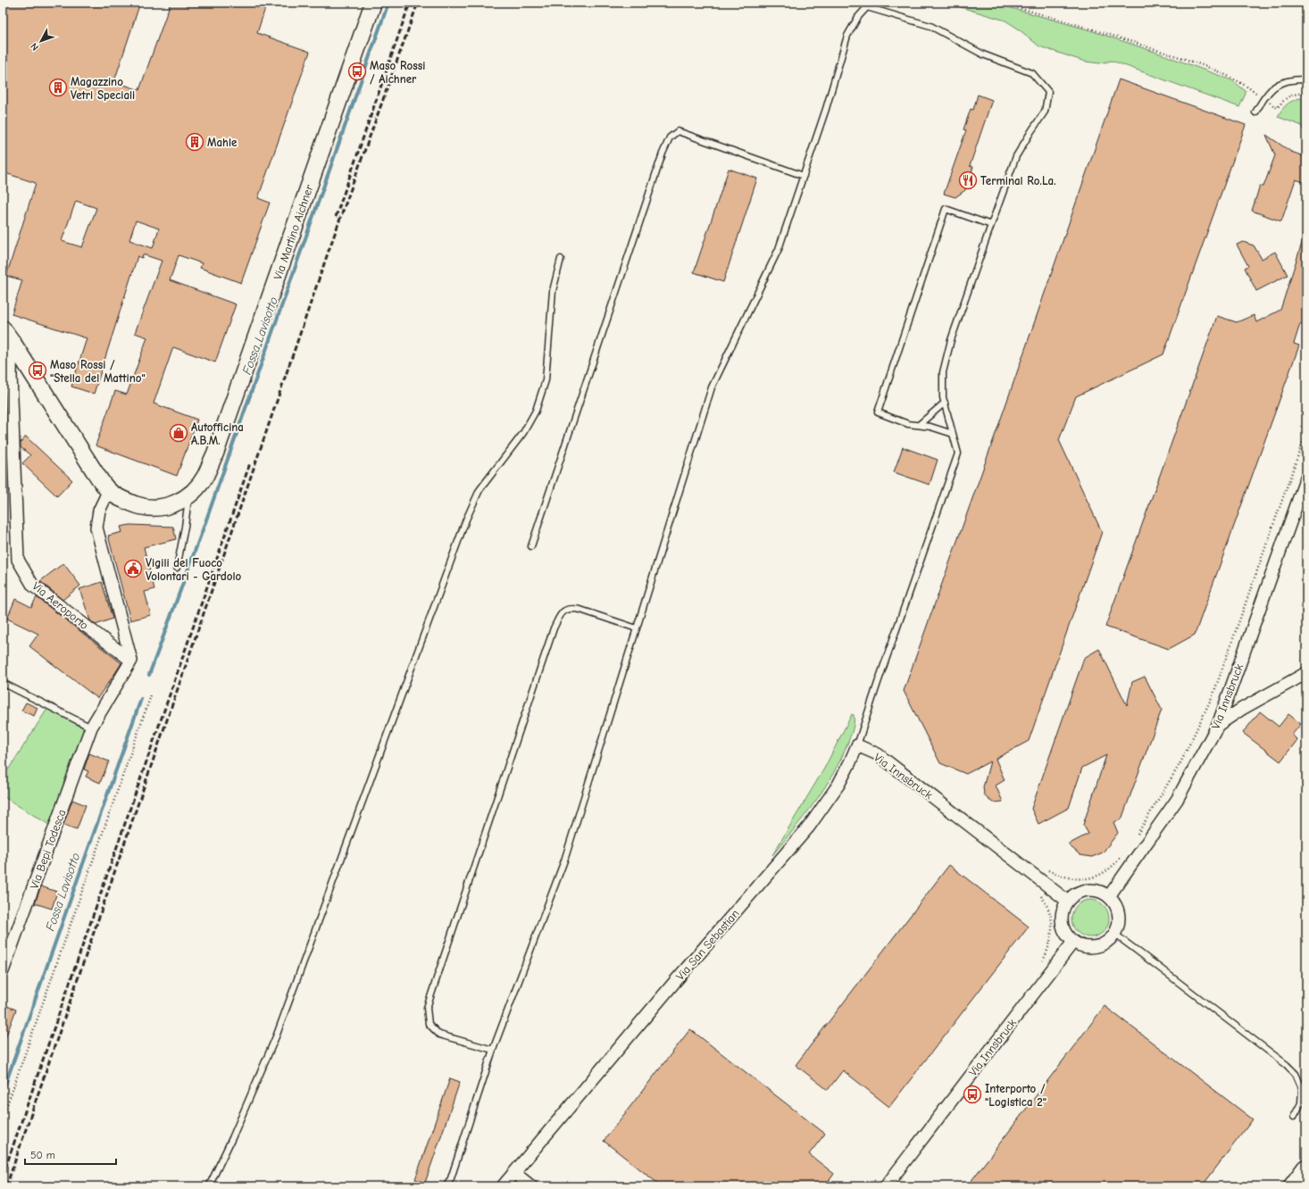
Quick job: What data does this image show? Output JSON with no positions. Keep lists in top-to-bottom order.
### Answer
{
  "streets": {
    "street": [
      "Via Martino Aichner",
      "Via Aeroporto",
      "Via Innsbruck",
      "Via Bepi Todesca",
      "Via San Sebastian"
    ]
  },
  "crossings": [
    ["Via Martino Aichner", "Via Aeroporto"],
    ["Via Aeroporto", "Via Bepi Todesca"],
    ["Via Innsbruck", "Via San Sebastian"]
  ],
  "water": ["Fossa Lavisotto"],
  "places": {
    "bus stop": ["Maso Rossi / Aichner", "Maso Rossi / \"Stella del Mattino\"", "Interporto / \"Logistica 2\""],
    "building": ["Magazzino Vetri Speciali", "Mahle"],
    "restaurant": ["Terminal Ro.La."],
    "shop": ["Autofficina A.B.M."],
    "public building": ["Vigili del Fuoco Volontari - Gardolo"]
  },
  "scale_bar": "50 m",
  "north": "bottom left"
}
